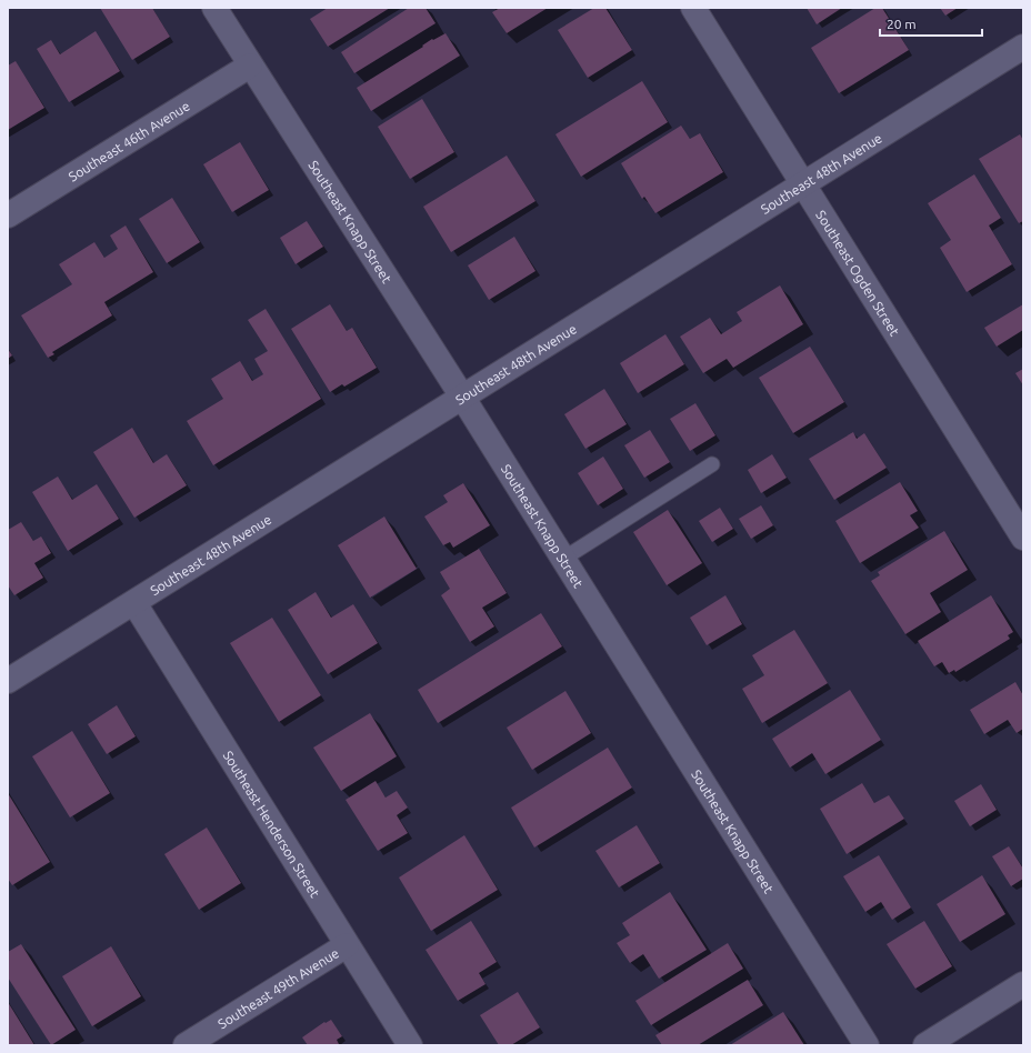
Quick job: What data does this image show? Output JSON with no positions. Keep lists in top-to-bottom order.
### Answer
{
  "streets": {
    "street": [
      "Southeast 46th Avenue",
      "Southeast 48th Avenue",
      "Southeast Knapp Street",
      "Southeast Ogden Street",
      "Southeast Henderson Street",
      "Southeast 49th Avenue"
    ]
  },
  "crossings": [
    ["Southeast 46th Avenue", "Southeast Knapp Street"],
    ["Southeast 48th Avenue", "Southeast Knapp Street"],
    ["Southeast 48th Avenue", "Southeast Ogden Street"],
    ["Southeast 48th Avenue", "Southeast Henderson Street"],
    ["Southeast Henderson Street", "Southeast 49th Avenue"]
  ],
  "scale_bar": "20 m"
}
